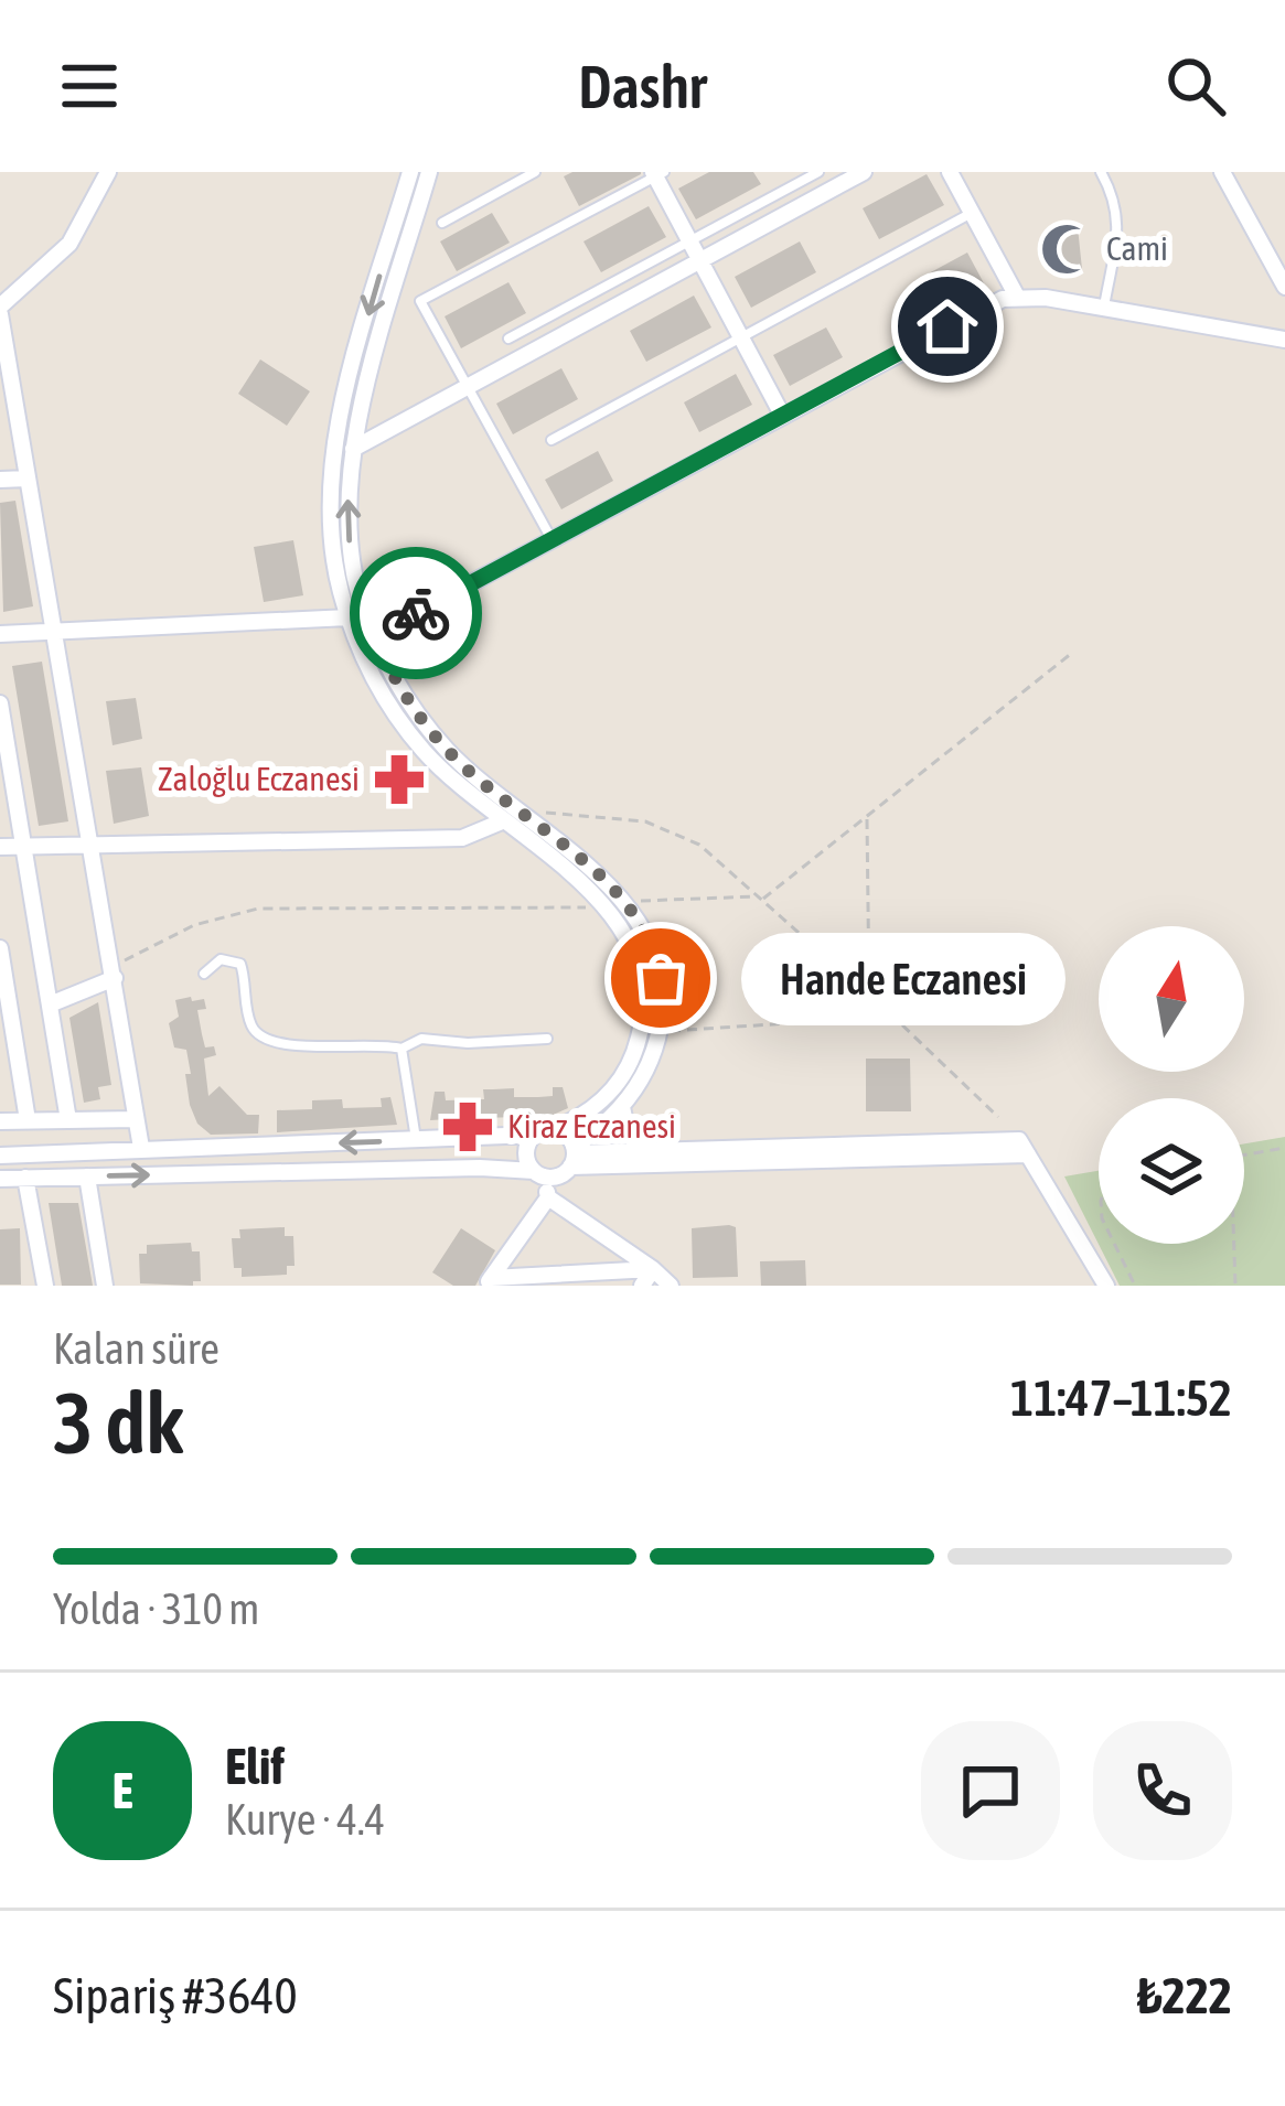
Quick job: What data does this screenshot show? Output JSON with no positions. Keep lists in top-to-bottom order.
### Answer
{
  "places": {
    "mosque": ["Cami"],
    "pharmacy": ["Zaloğlu Eczanesi", "Kiraz Eczanesi"],
    "other": ["Hande Eczanesi"]
  },
  "north": "top",
  "page": {
    "header": "Dashr",
    "bubble": "Hande Eczanesi",
    "heading": ["3 dk", "Kalan süre", "11:47–11:52"],
    "panel": [
      "Elif",
      "Kurye · 4.4",
      "Sipariş #3640",
      "₺222"
    ],
    "bar": "Yolda · 310 m",
    "round": "E"
  }
}
